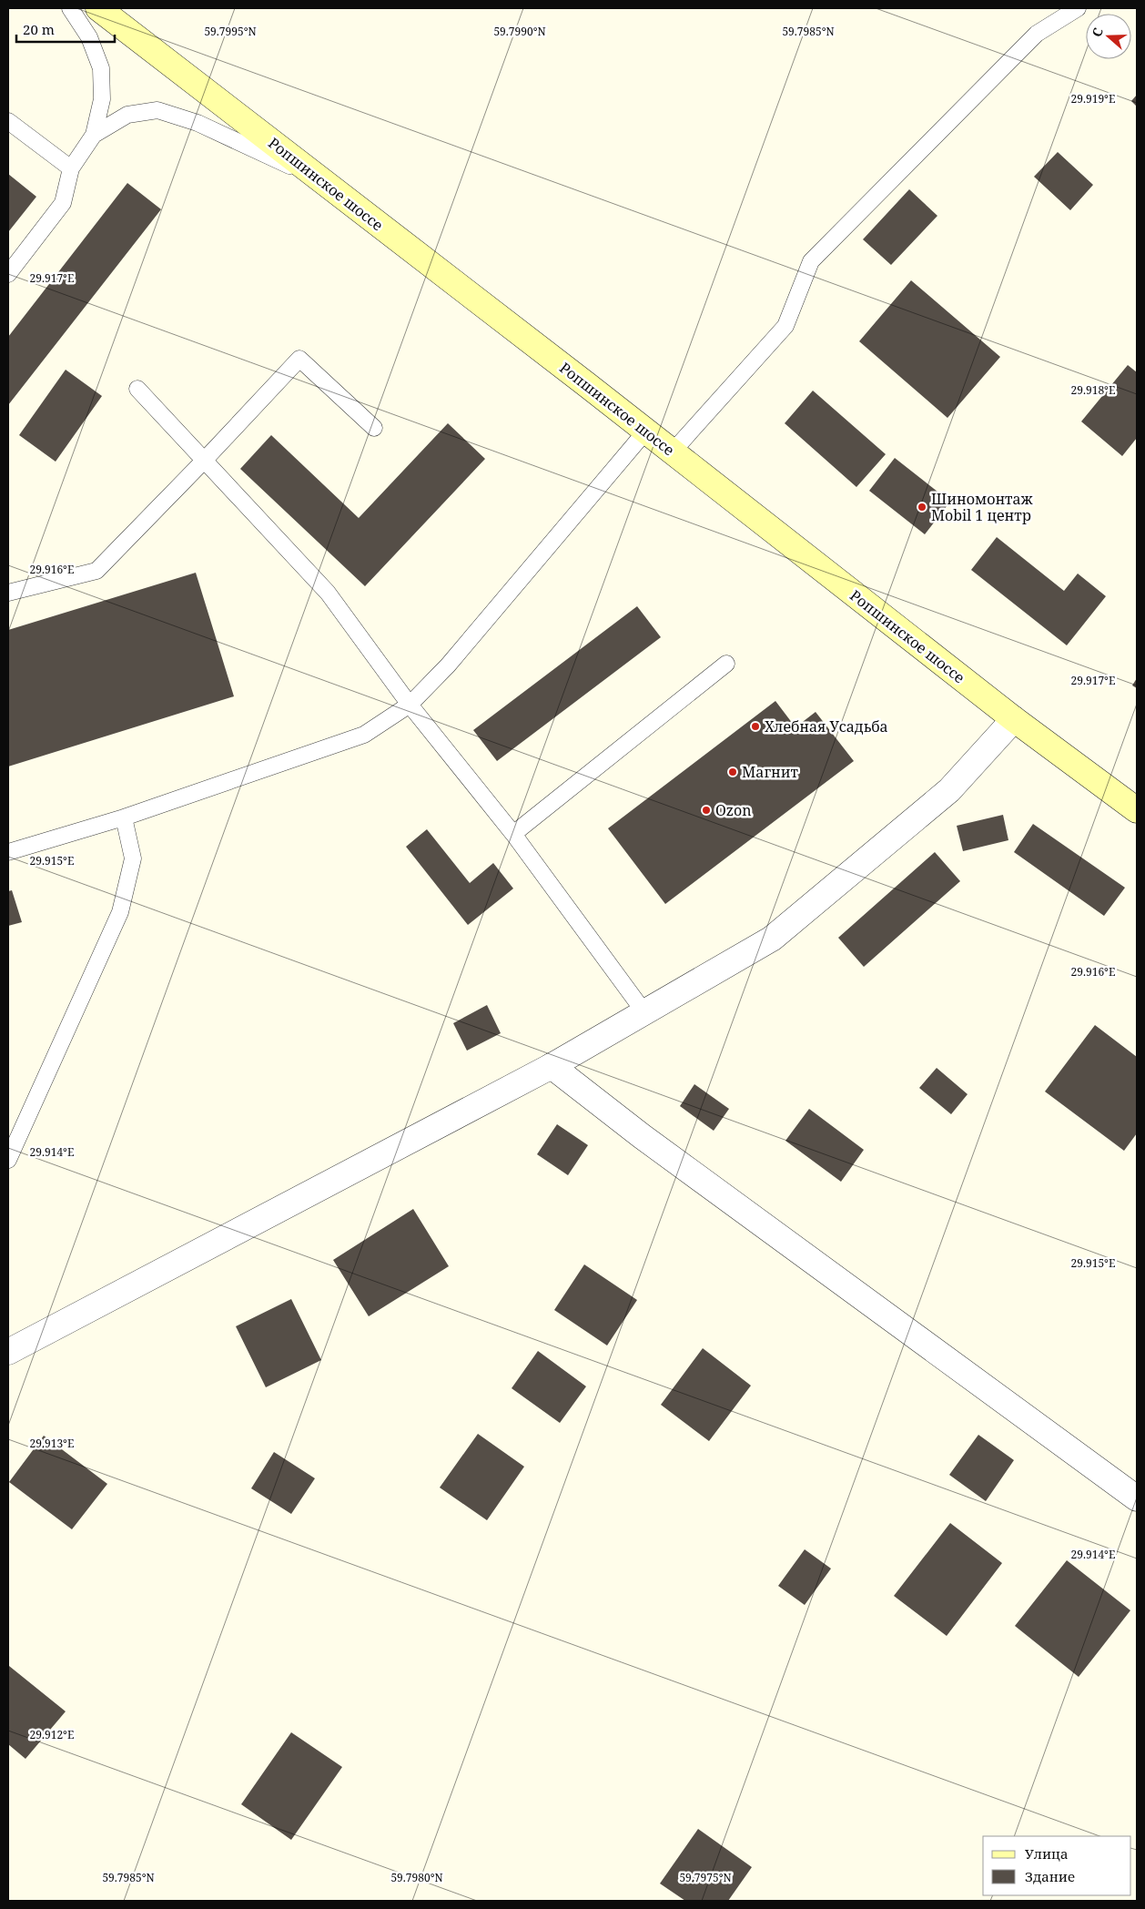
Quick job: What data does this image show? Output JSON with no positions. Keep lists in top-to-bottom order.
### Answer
{
  "streets": {
    "main road": ["Ропшинское шоссе"]
  },
  "places": [
    "Шиномонтаж Mobil 1 центр",
    "Хлебная Усадьба",
    "Магнит",
    "Ozon"
  ],
  "legend": ["Улица", "Здание"],
  "scale_bar": "20 m",
  "north": "left",
  "coordinates": [
    "59.7995°N",
    "59.7990°N",
    "59.7985°N",
    "29.919°E",
    "29.917°E",
    "29.918°E",
    "29.916°E",
    "29.915°E",
    "29.914°E",
    "29.913°E",
    "29.912°E",
    "59.7980°N",
    "59.7975°N"
  ]
}
